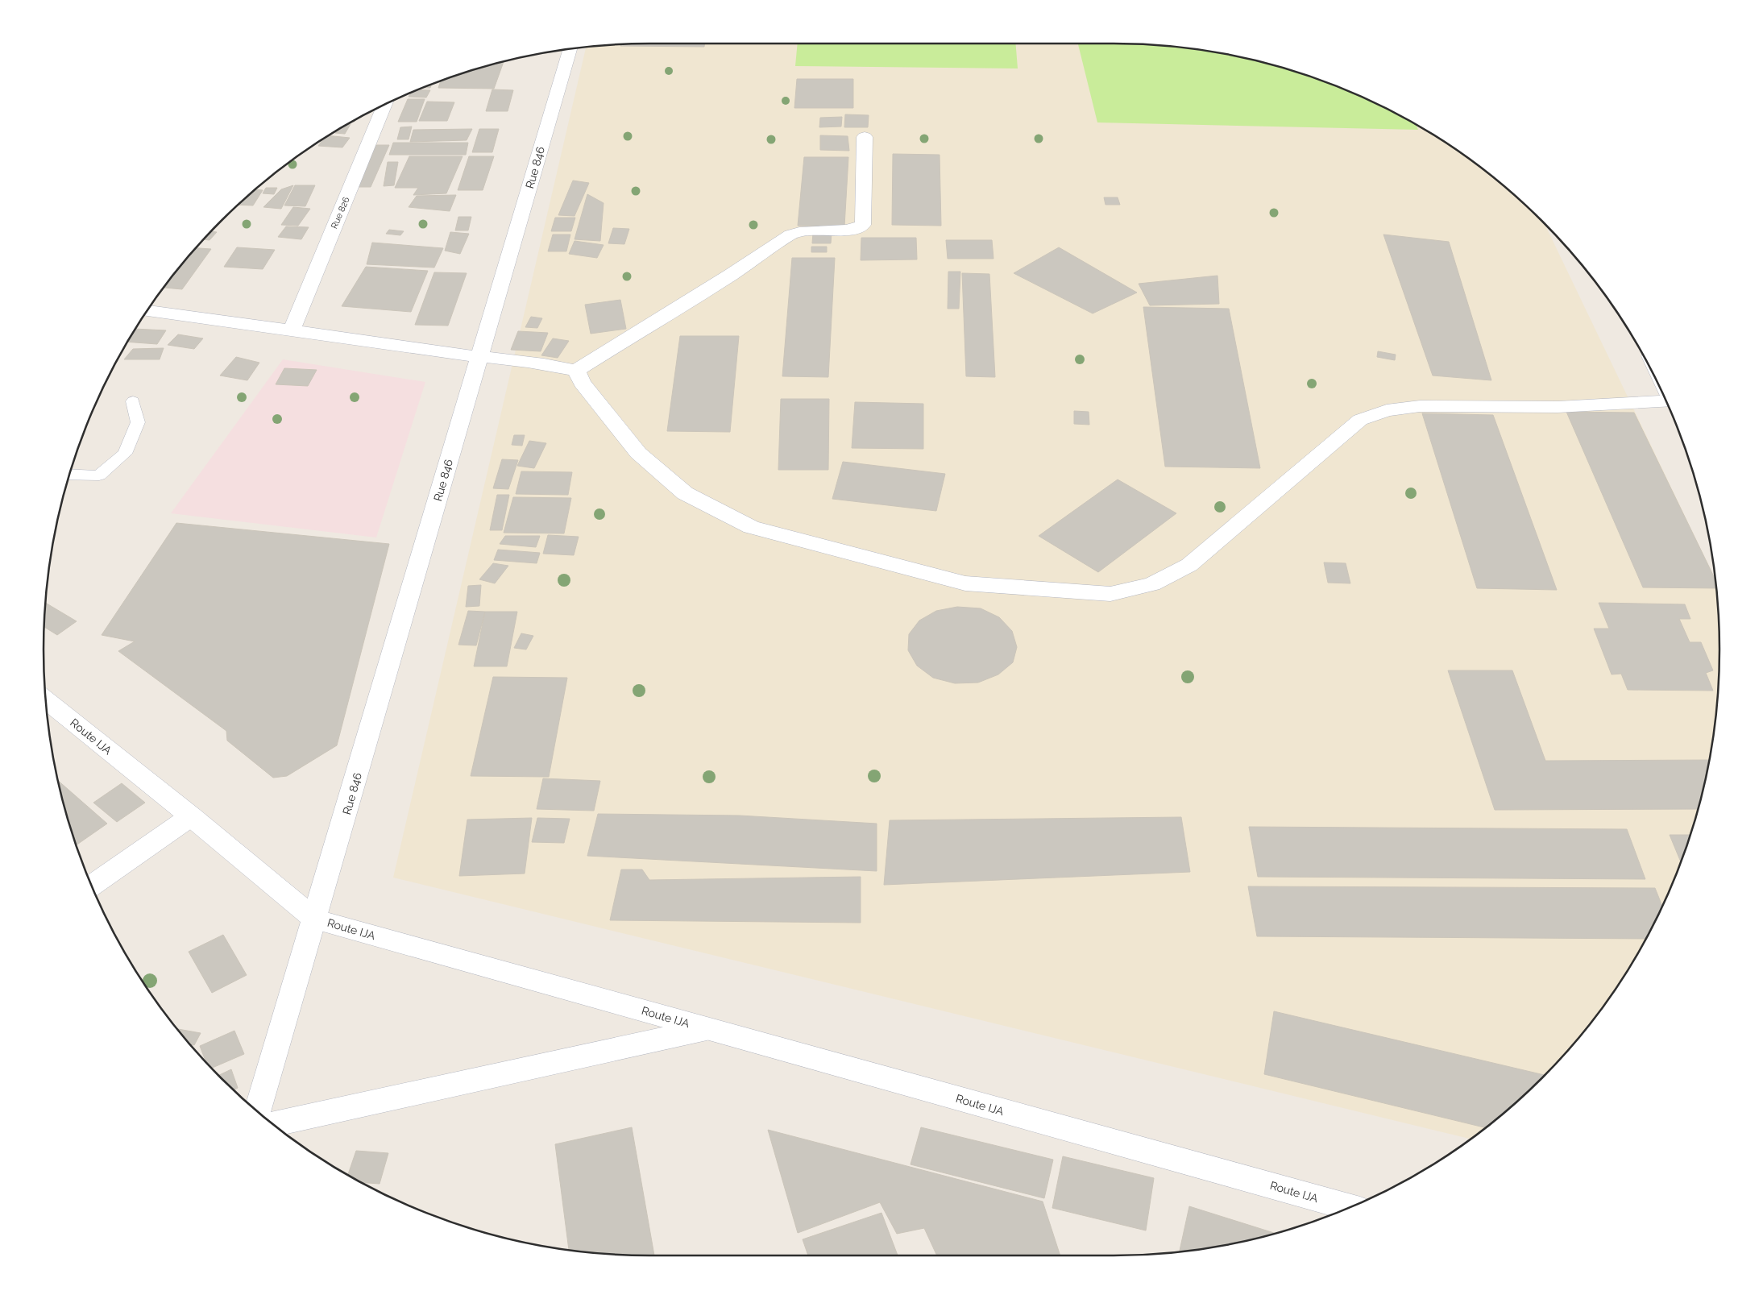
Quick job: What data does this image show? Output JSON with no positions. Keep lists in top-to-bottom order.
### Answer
{
  "streets": {
    "street": ["Rue 846", "Rue 826", "Route IJA"]
  },
  "crossings": [
    ["Rue 846", "Route IJA"]
  ]
}
